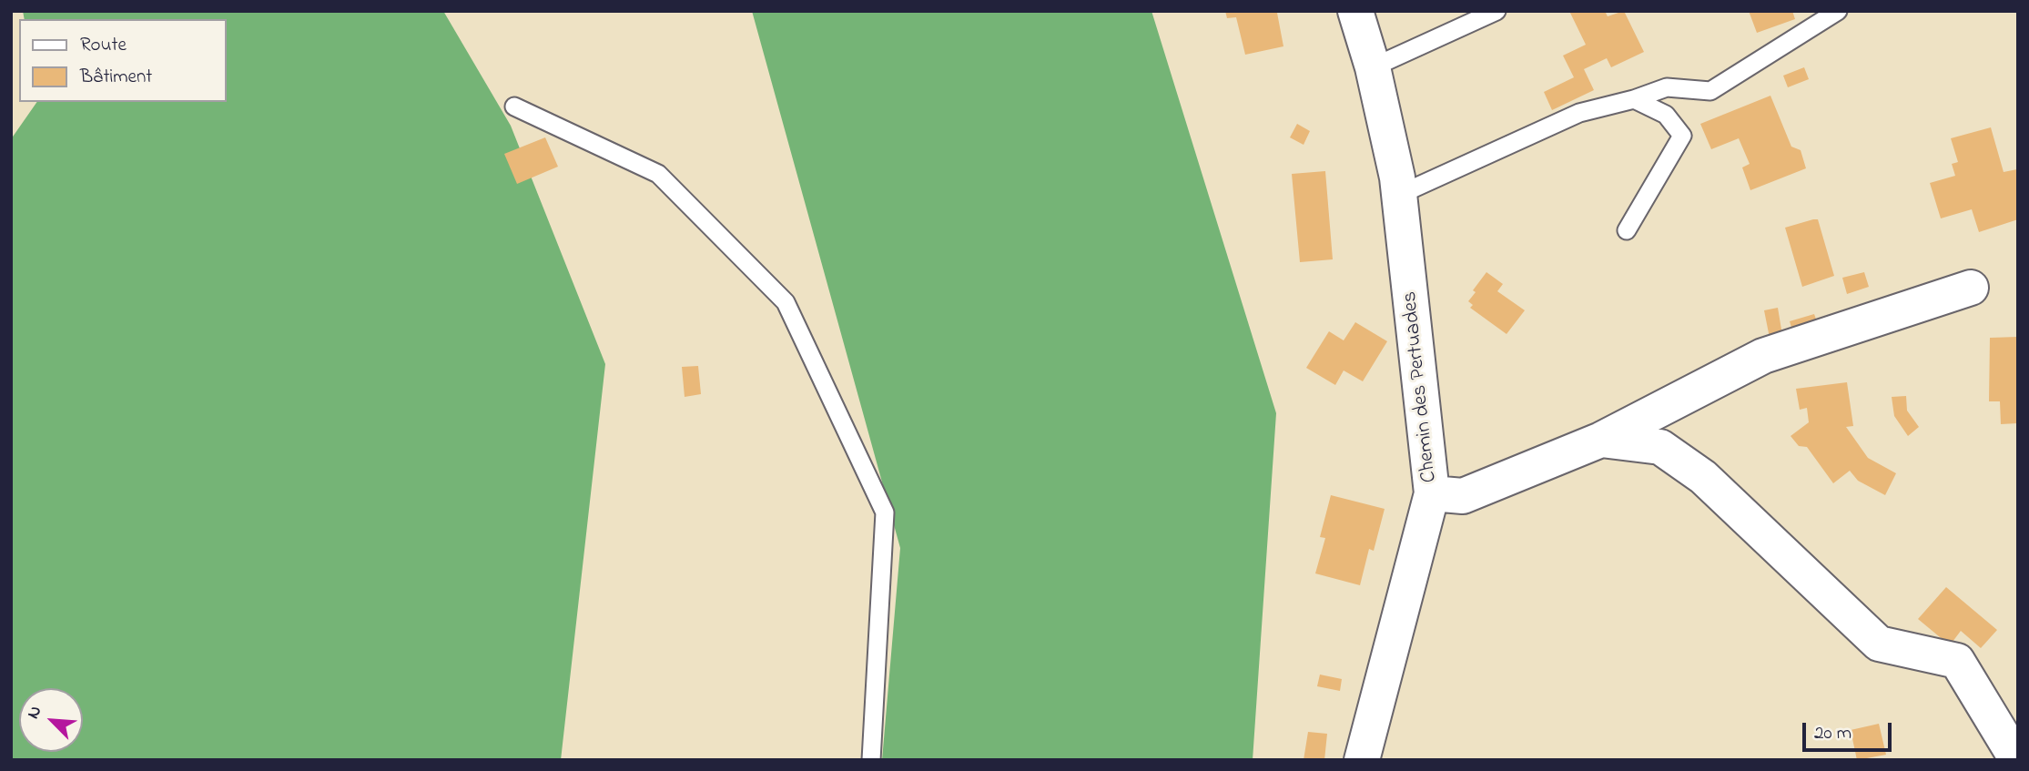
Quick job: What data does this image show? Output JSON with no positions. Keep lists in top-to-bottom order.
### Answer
{
  "streets": {
    "street": ["Chemin des Pertuades"]
  },
  "legend": ["Route", "Bâtiment"],
  "scale_bar": "20 m",
  "north": "top left"
}
